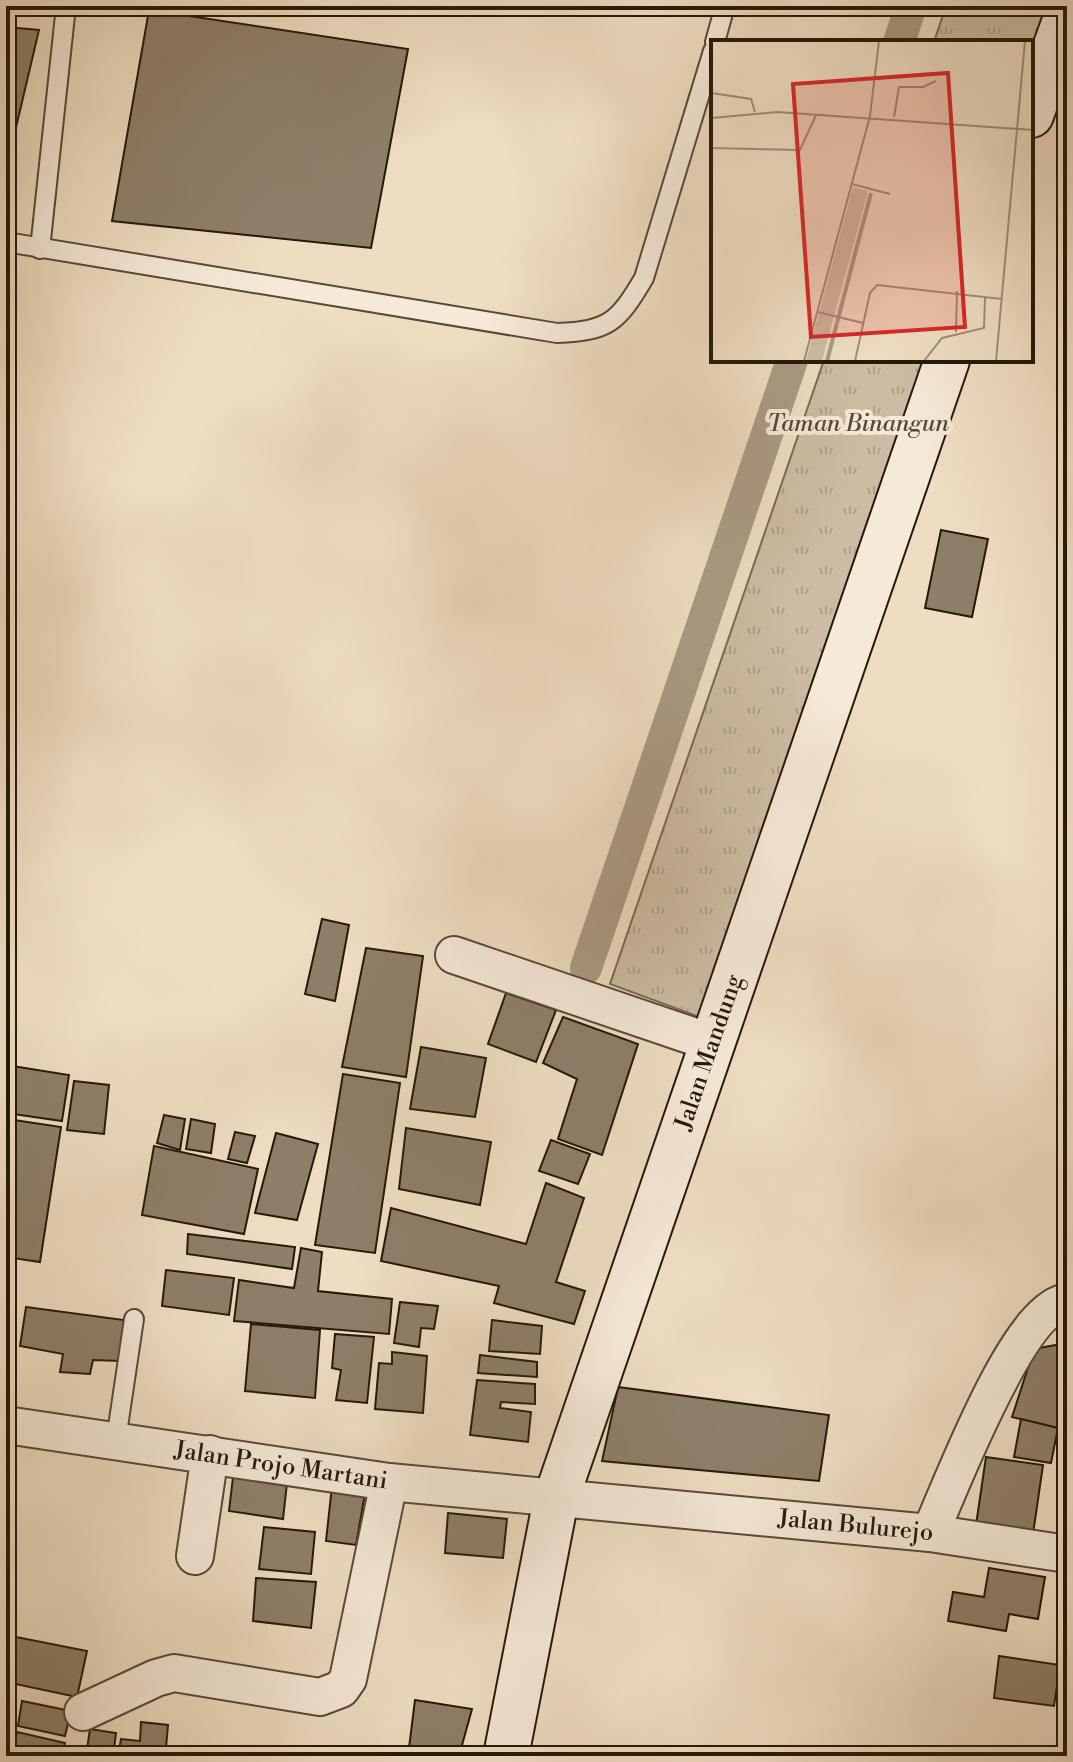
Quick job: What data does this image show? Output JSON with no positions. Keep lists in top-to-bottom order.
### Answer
{
  "streets": {
    "main road": ["Jalan Mandung"],
    "street": ["Jalan Projo Martani", "Jalan Bulurejo"]
  },
  "crossings": [
    ["Jalan Mandung", "Jalan Projo Martani"],
    ["Jalan Mandung", "Jalan Bulurejo"],
    ["Jalan Projo Martani", "Jalan Bulurejo"]
  ],
  "parks": ["Taman Binangun"]
}
